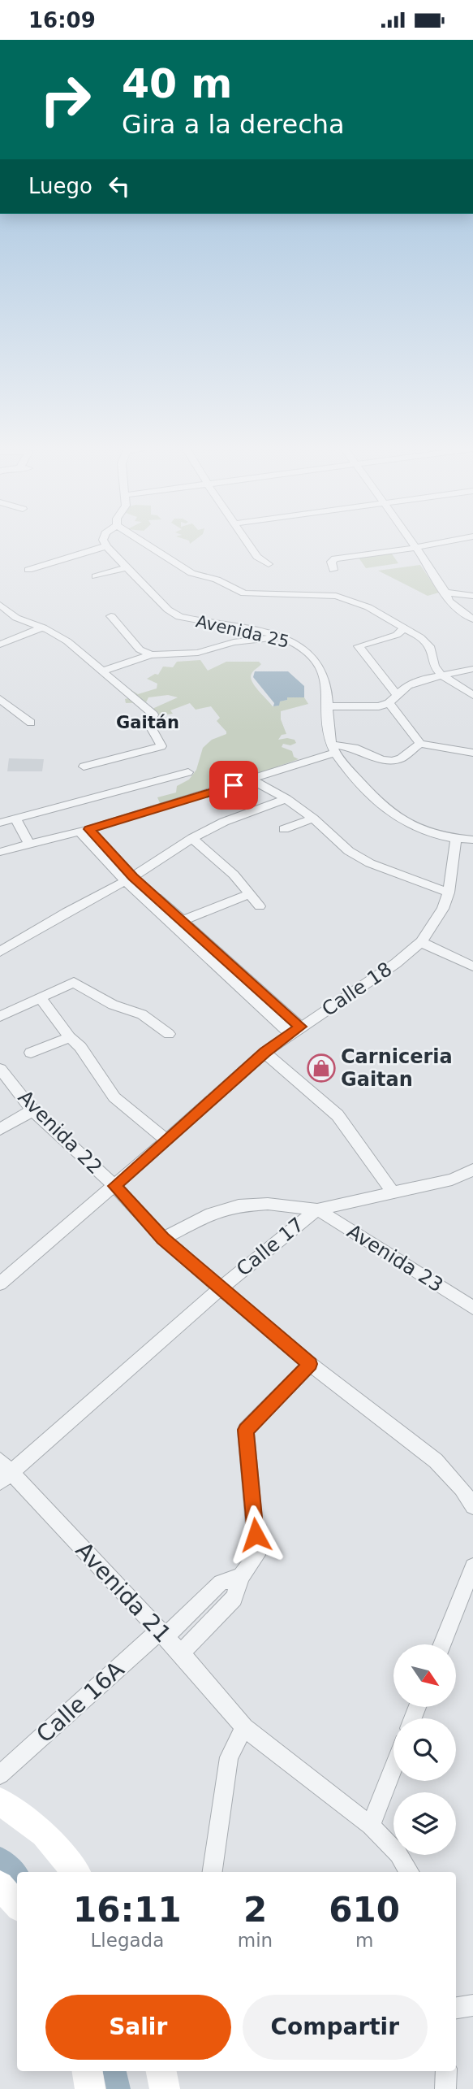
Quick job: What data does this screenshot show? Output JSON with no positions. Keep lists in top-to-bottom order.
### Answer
{
  "streets": {
    "street": [
      "Avenida 25",
      "Calle 18",
      "Avenida 22",
      "Calle 17",
      "Avenida 23",
      "Avenida 21",
      "Calle 16A"
    ]
  },
  "crossings": [
    ["Calle 18", "Avenida 22"],
    ["Avenida 22", "Calle 17"],
    ["Calle 17", "Avenida 23"],
    ["Calle 17", "Avenida 21"],
    ["Avenida 21", "Calle 16A"]
  ],
  "districts": ["Gaitán"],
  "places": {
    "shop": ["Carniceria Gaitan"]
  },
  "north": "bottom right",
  "page": {
    "status": "16:09",
    "turn": ["40 m", "Gira a la derecha"],
    "then": "Luego",
    "eta": [
      "16:11",
      "Llegada",
      "2",
      "min",
      "610",
      "m"
    ],
    "buttons": ["Salir", "Compartir"]
  }
}
